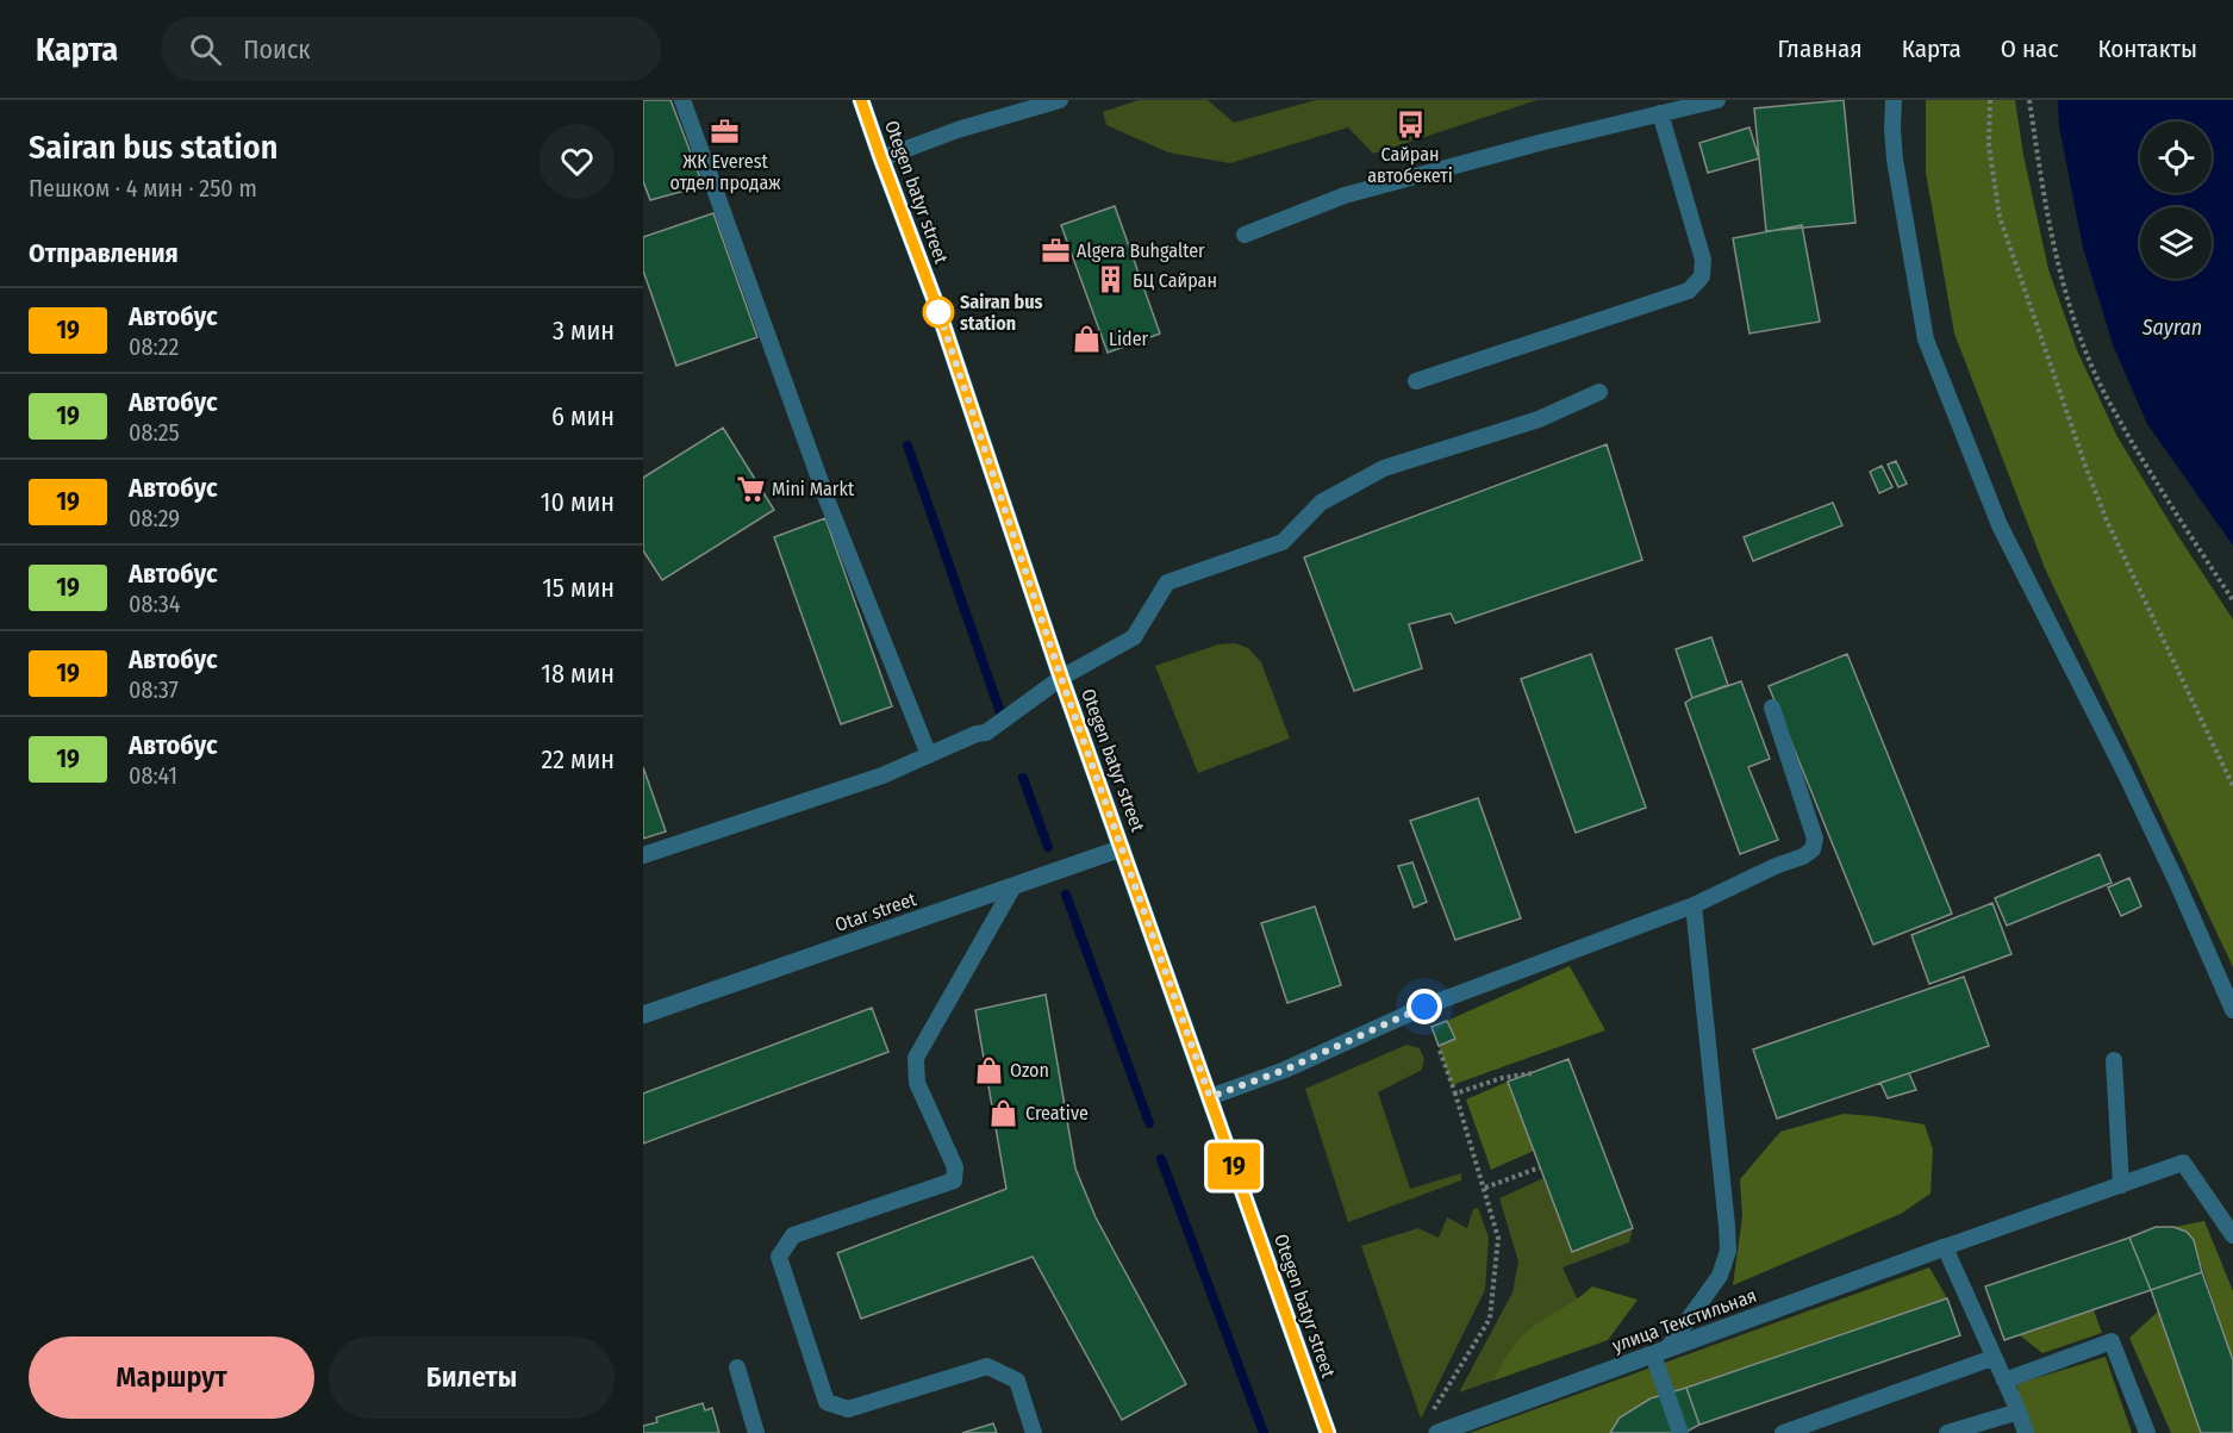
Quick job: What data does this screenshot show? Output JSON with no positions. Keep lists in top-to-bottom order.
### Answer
{
  "streets": {
    "main road": ["Otegen batyr street"],
    "street": ["Otar street", "улица Текстильная"]
  },
  "crossings": [
    ["Otegen batyr street", "Otar street"]
  ],
  "water": ["Sayran"],
  "places": {
    "bus stop": ["Сайран автобекеті"],
    "office": ["ЖК Everest отдел продаж", "Algera Buhgalter"],
    "building": ["БЦ Сайран"],
    "other": ["Sairan bus station"],
    "shop": ["Lider", "Ozon", "Creative"],
    "supermarket": ["Mini Markt"]
  },
  "lines": ["bus line 19"],
  "page": {
    "header": "Карта",
    "search": "Поиск",
    "nav": [
      "Главная",
      "Карта",
      "О нас",
      "Контакты"
    ],
    "heading": [
      ["Sairan bus station", "Пешком · 4 мин · 250 m"],
      "Отправления"
    ],
    "on_map": "19",
    "list": [
      {
        "mark": "19",
        "name": "Автобус",
        "note": "08:22",
        "value": "3 мин"
      },
      {
        "mark": "19",
        "name": "Автобус",
        "note": "08:25",
        "value": "6 мин"
      },
      {
        "mark": "19",
        "name": "Автобус",
        "note": "08:29",
        "value": "10 мин"
      },
      {
        "mark": "19",
        "name": "Автобус",
        "note": "08:34",
        "value": "15 мин"
      },
      {
        "mark": "19",
        "name": "Автобус",
        "note": "08:37",
        "value": "18 мин"
      },
      {
        "mark": "19",
        "name": "Автобус",
        "note": "08:41",
        "value": "22 мин"
      }
    ],
    "buttons": ["Маршрут", "Билеты"]
  }
}
